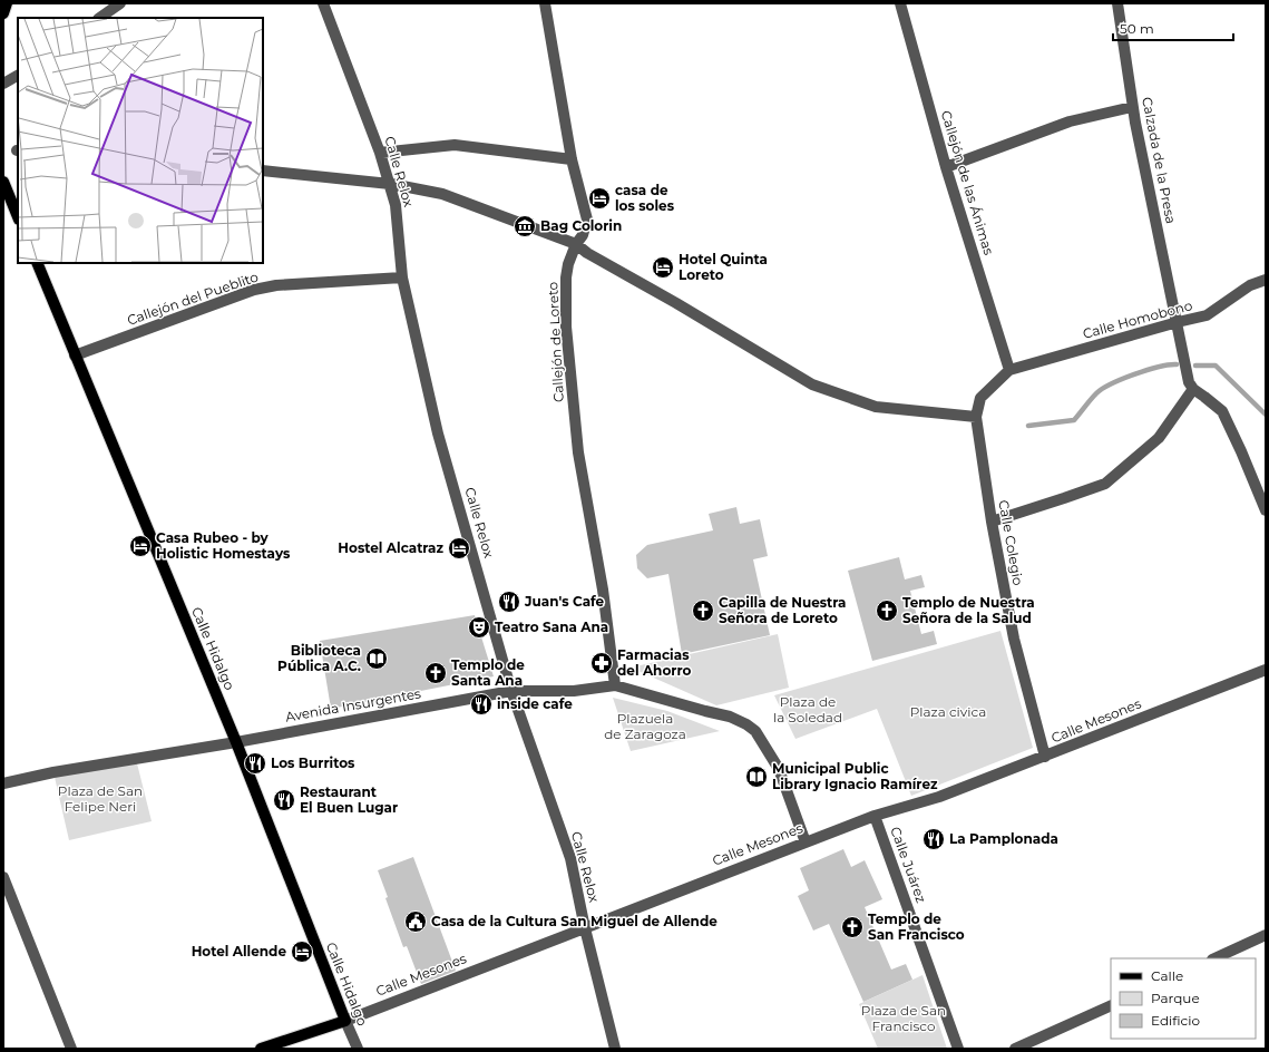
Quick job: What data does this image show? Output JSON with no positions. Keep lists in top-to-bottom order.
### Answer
{
  "streets": {
    "main road": ["Calle Hidalgo", "Calle Mesones"],
    "street": [
      "Calzada de la Presa",
      "Calle Relox",
      "Callejón de las Ánimas",
      "Callejón del Pueblito",
      "Calle Homobono",
      "Callejón de Loreto",
      "Calle Colegio",
      "Avenida Insurgentes",
      "Calle Juárez"
    ]
  },
  "crossings": [
    ["Calzada de la Presa", "Calle Homobono"],
    ["Calle Relox", "Callejón del Pueblito"],
    ["Calle Relox", "Avenida Insurgentes"],
    ["Calle Relox", "Calle Mesones"],
    ["Callejón de las Ánimas", "Calle Homobono"],
    ["Callejón de las Ánimas", "Calle Colegio"],
    ["Callejón del Pueblito", "Calle Hidalgo"],
    ["Calle Homobono", "Calle Colegio"],
    ["Callejón de Loreto", "Avenida Insurgentes"],
    ["Calle Colegio", "Calle Mesones"],
    ["Calle Hidalgo", "Avenida Insurgentes"],
    ["Calle Hidalgo", "Calle Mesones"],
    ["Avenida Insurgentes", "Calle Mesones"],
    ["Calle Mesones", "Calle Juárez"]
  ],
  "parks": [
    "Plaza de la Soledad",
    "Plaza civica",
    "Plazuela de Zaragoza",
    "Plaza de San Felipe Neri",
    "Plaza de San Francisco"
  ],
  "places": {
    "hotel": [
      "casa de los soles",
      "Hotel Quinta Loreto",
      "Casa Rubeo - by Holistic Homestays",
      "Hostel Alcatraz",
      "Hotel Allende"
    ],
    "museum": ["Bag Colorin"],
    "restaurant": [
      "Juan's Cafe",
      "inside cafe",
      "Los Burritos",
      "Restaurant El Buen Lugar",
      "La Pamplonada"
    ],
    "church": [
      "Capilla de Nuestra Señora de Loreto",
      "Templo de Nuestra Señora de la Salud",
      "Templo de Santa Ana",
      "Templo de San Francisco"
    ],
    "theatre": ["Teatro Sana Ana"],
    "library": ["Biblioteca Pública A.C.", "Municipal Public Library Ignacio Ramírez"],
    "pharmacy": ["Farmacias del Ahorro"],
    "public building": ["Casa de la Cultura San Miguel de Allende"]
  },
  "legend": ["Calle", "Parque", "Edificio"],
  "scale_bar": "50 m"
}
